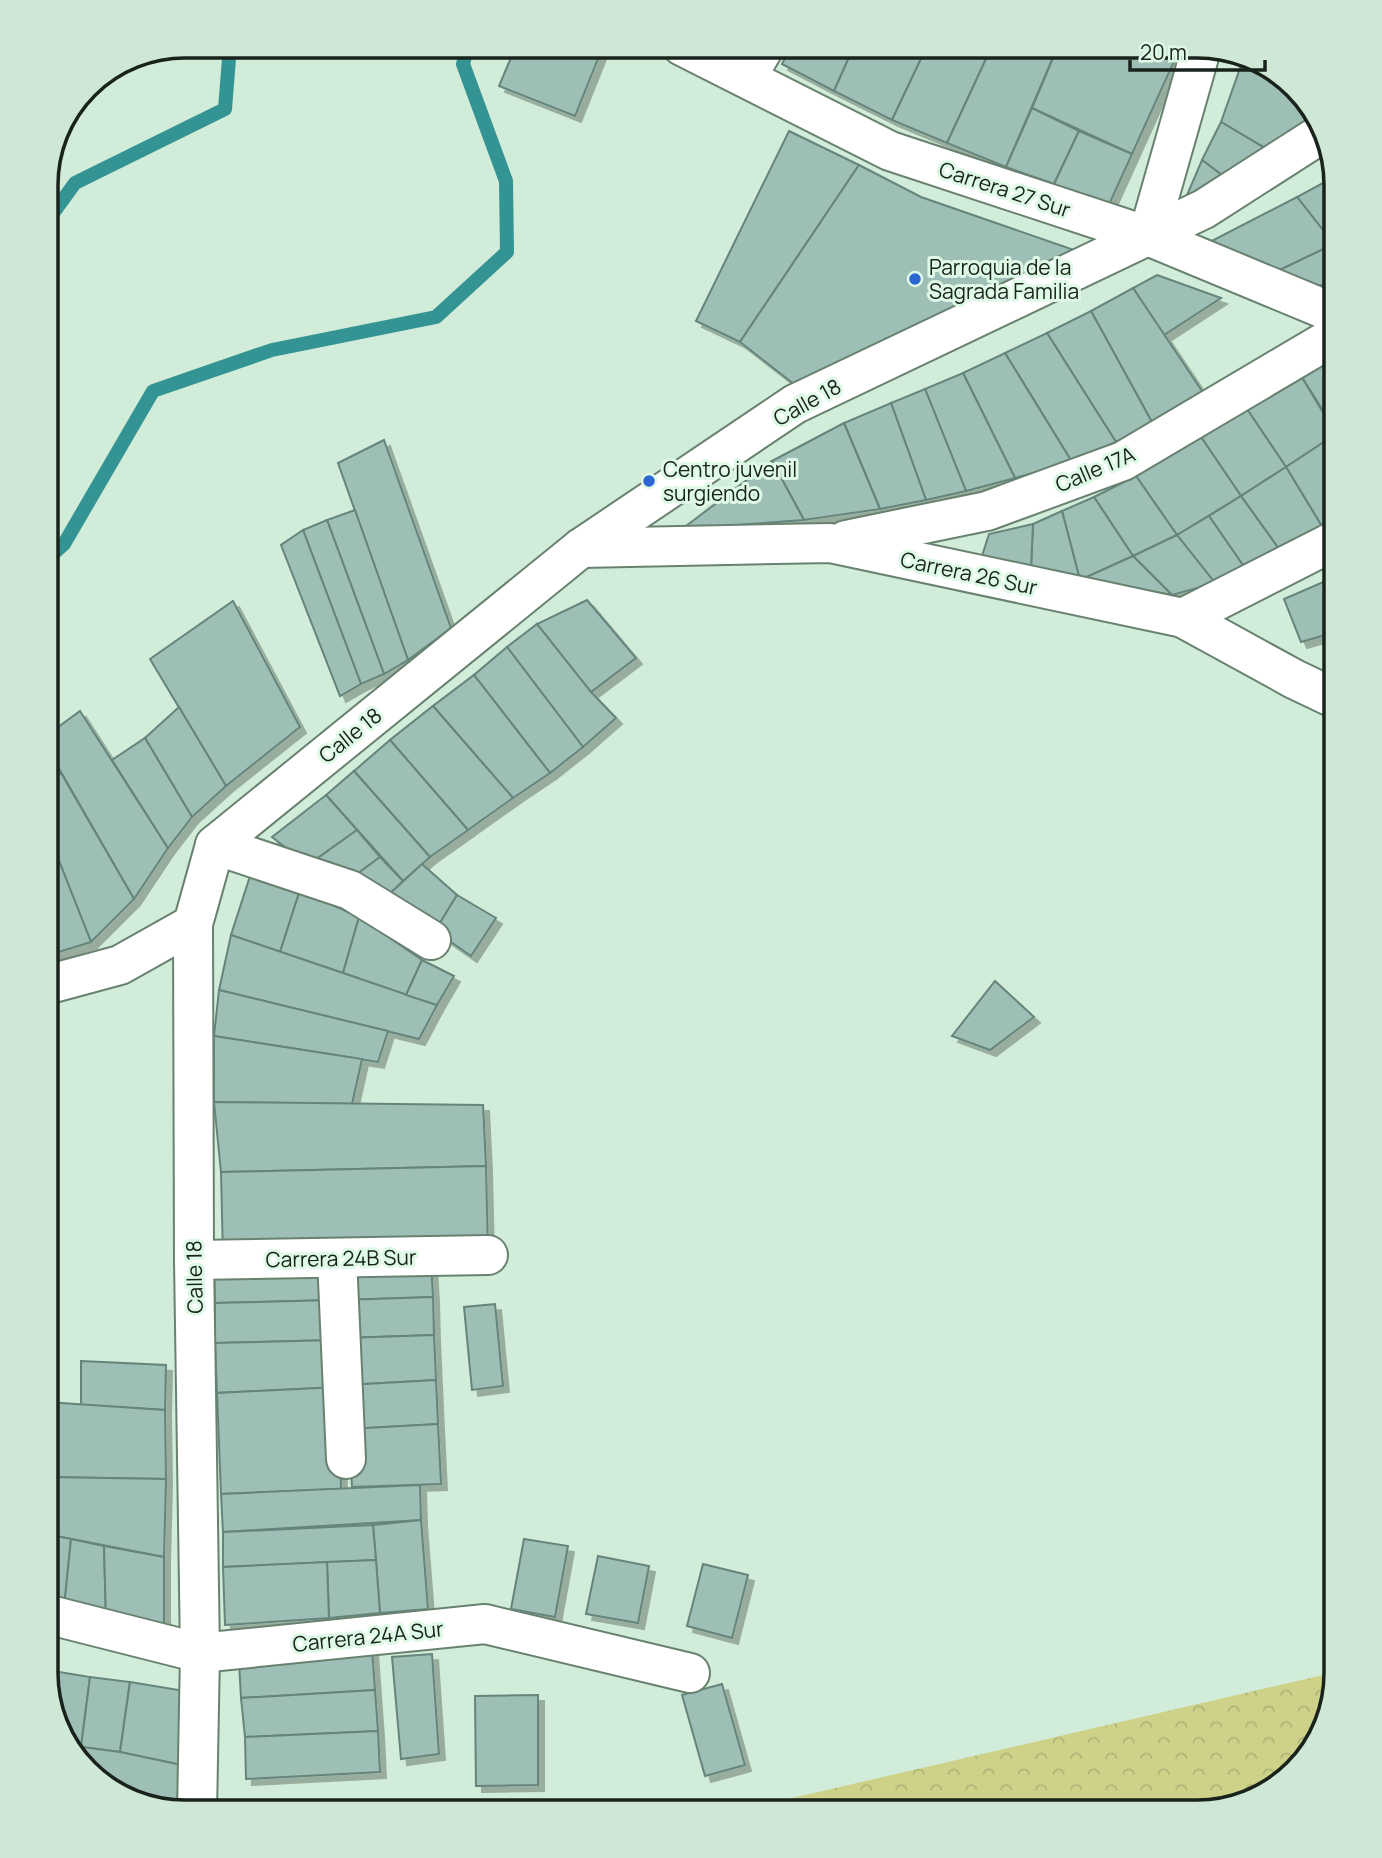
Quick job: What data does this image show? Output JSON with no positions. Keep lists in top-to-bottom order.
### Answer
{
  "streets": {
    "street": [
      "Carrera 27 Sur",
      "Calle 18",
      "Calle 17A",
      "Carrera 26 Sur",
      "Carrera 24B Sur",
      "Carrera 24A Sur"
    ]
  },
  "crossings": [
    ["Carrera 27 Sur", "Calle 18"],
    ["Calle 18", "Carrera 26 Sur"],
    ["Calle 18", "Carrera 24B Sur"],
    ["Calle 18", "Carrera 24A Sur"],
    ["Calle 17A", "Carrera 26 Sur"]
  ],
  "places": ["Parroquia de la Sagrada Familia", "Centro juvenil surgiendo"],
  "scale_bar": "20 m"
}
